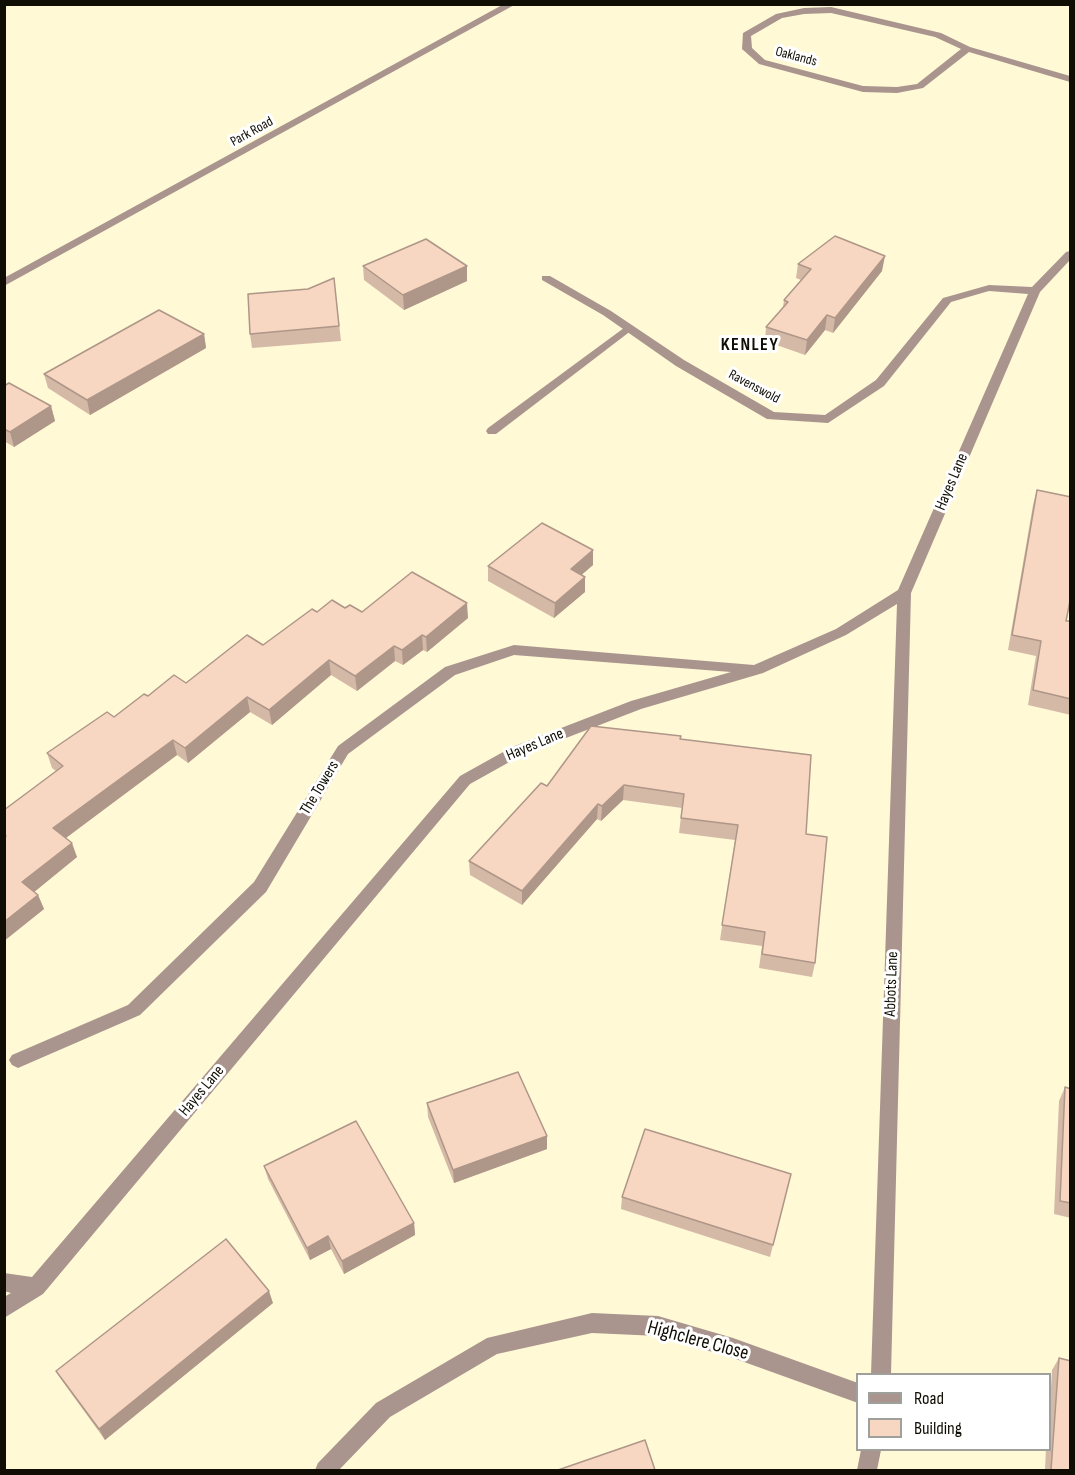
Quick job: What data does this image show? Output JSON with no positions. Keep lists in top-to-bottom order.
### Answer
{
  "streets": {
    "street": [
      "Oaklands",
      "Park Road",
      "Ravenswold",
      "Hayes Lane",
      "The Towers",
      "Abbots Lane",
      "Highclere Close"
    ]
  },
  "crossings": [
    ["Ravenswold", "Hayes Lane"],
    ["Hayes Lane", "The Towers"],
    ["Hayes Lane", "Abbots Lane"]
  ],
  "districts": ["KENLEY"],
  "legend": ["Road", "Building"]
}
